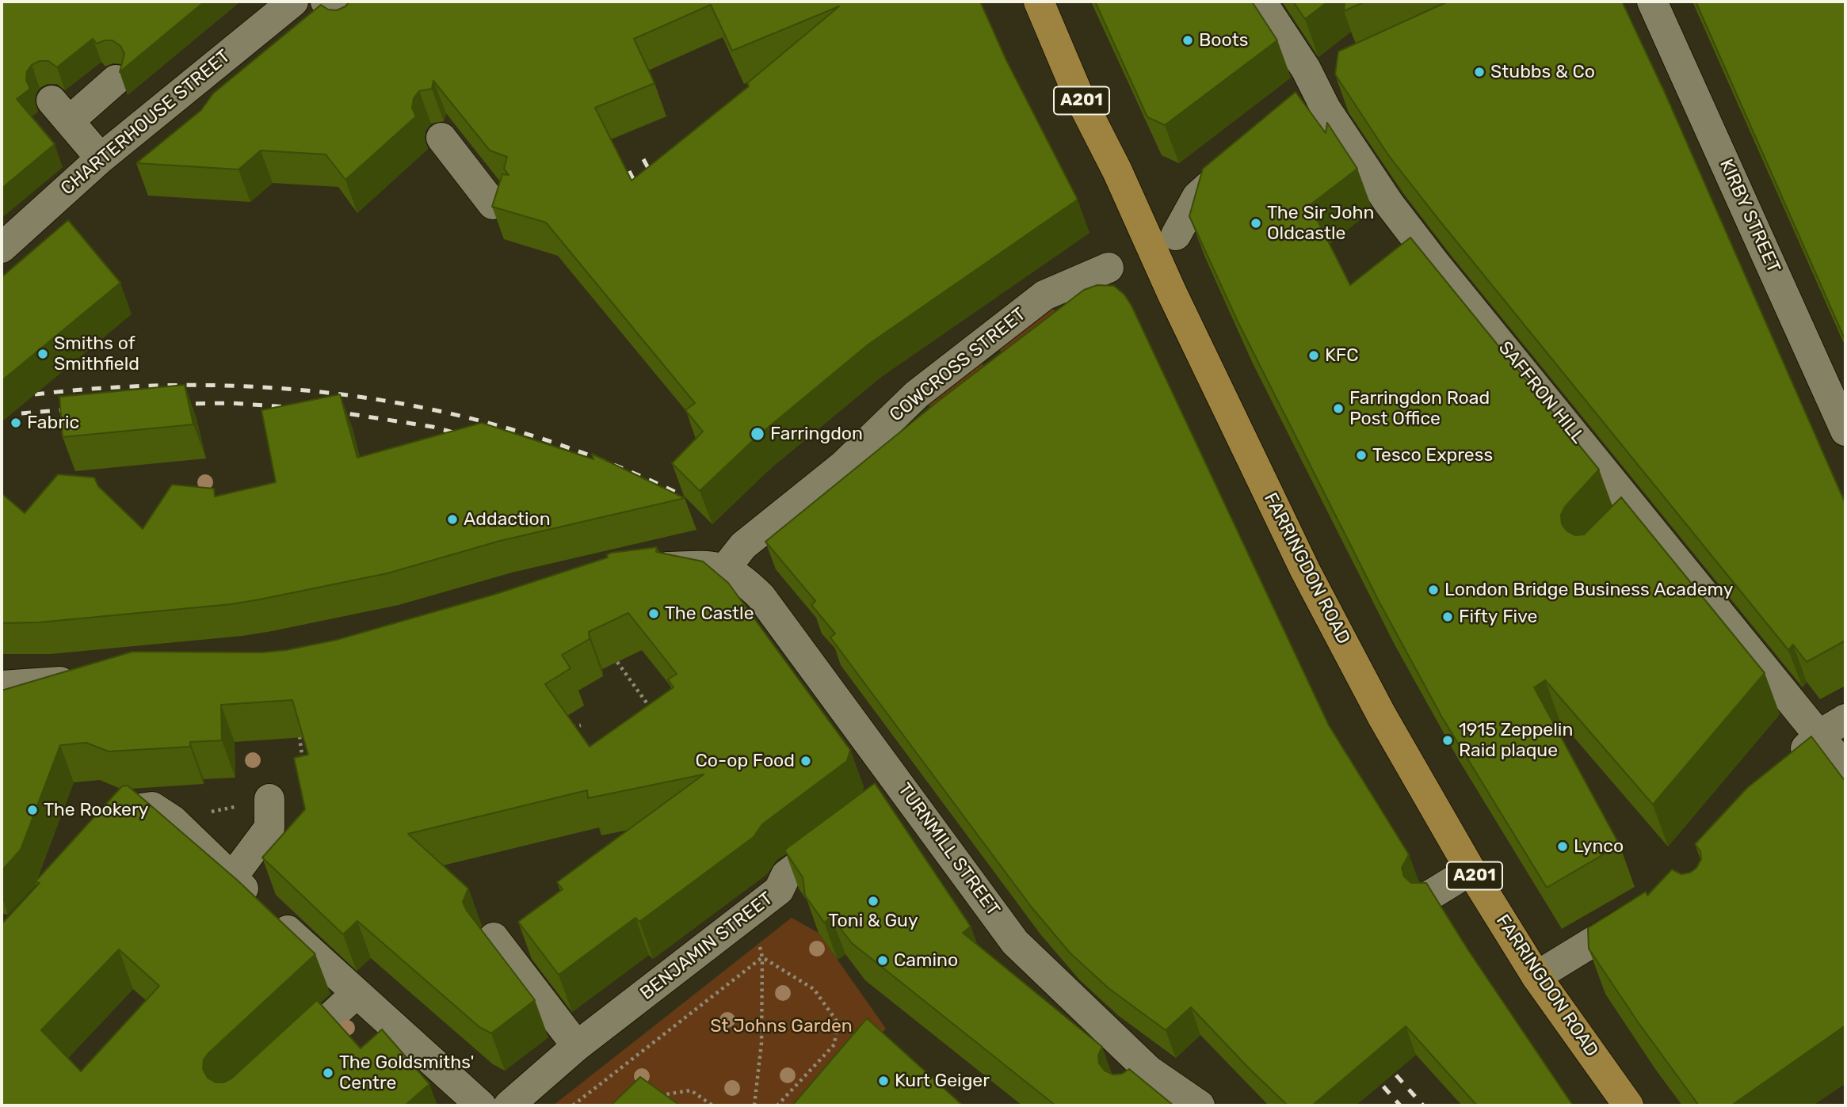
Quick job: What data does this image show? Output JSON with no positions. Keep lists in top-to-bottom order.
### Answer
{
  "streets": {
    "main road": ["A201", "FARRINGDON ROAD"],
    "street": [
      "CHARTERHOUSE STREET",
      "KIRBY STREET",
      "COWCROSS STREET",
      "SAFFRON HILL",
      "TURNMILL STREET",
      "BENJAMIN STREET"
    ]
  },
  "crossings": [
    ["COWCROSS STREET", "TURNMILL STREET"]
  ],
  "parks": ["St Johns Garden"],
  "places": [
    "Boots",
    "Stubbs & Co",
    "The Sir John Oldcastle",
    "Smiths of Smithfield",
    "KFC",
    "Farringdon Road Post Office",
    "Fabric",
    "Farringdon",
    "Tesco Express",
    "Addaction",
    "London Bridge Business Academy",
    "The Castle",
    "Fifty Five",
    "1915 Zeppelin Raid plaque",
    "Co-op Food",
    "The Rookery",
    "Lynco",
    "Toni & Guy",
    "Camino",
    "The Goldsmiths' Centre",
    "Kurt Geiger"
  ]
}
